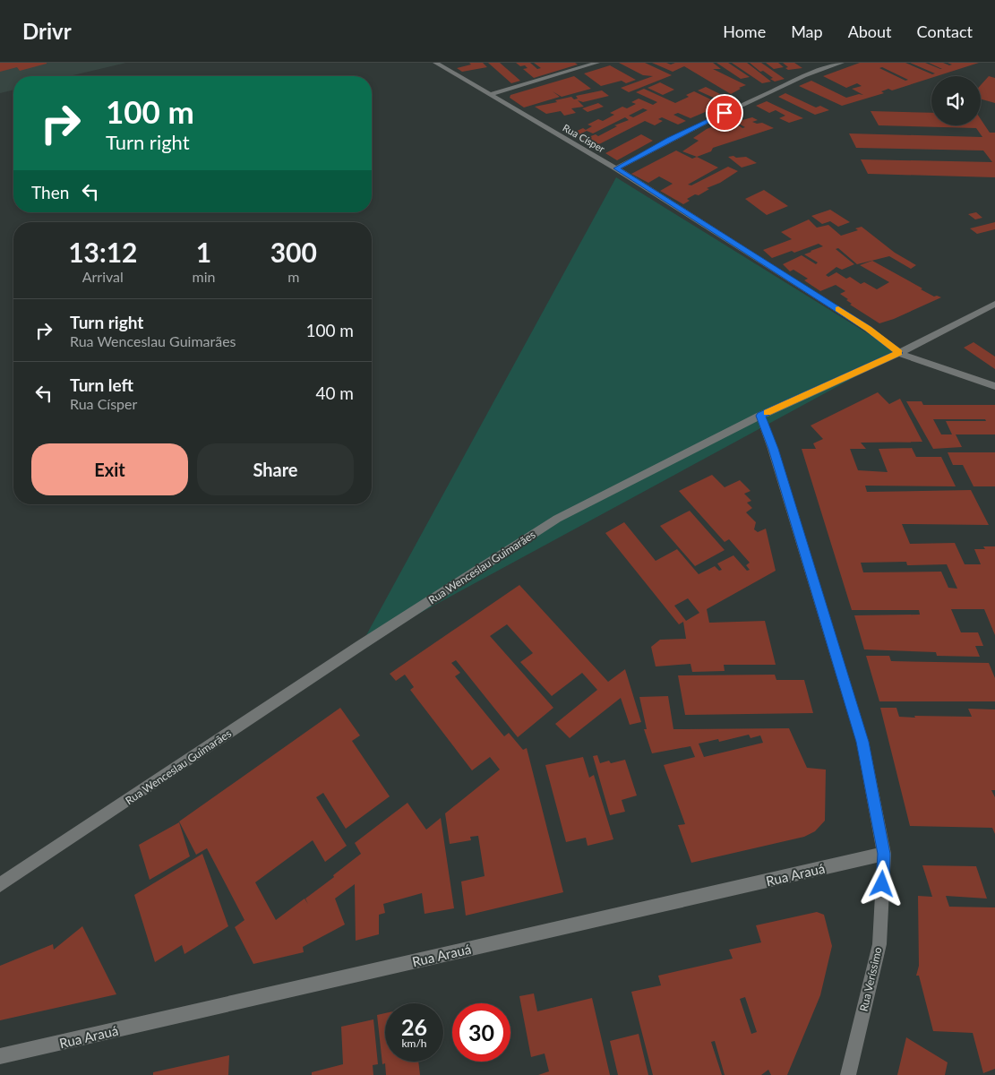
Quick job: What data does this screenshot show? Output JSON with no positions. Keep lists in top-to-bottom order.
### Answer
{
  "streets": {
    "street": [
      "Rua Císper",
      "Rua Wenceslau Guimarães",
      "Rua Arauá",
      "Rua Veríssimo"
    ]
  },
  "crossings": [
    ["Rua Císper", "Rua Wenceslau Guimarães"],
    ["Rua Wenceslau Guimarães", "Rua Veríssimo"],
    ["Rua Arauá", "Rua Veríssimo"]
  ],
  "page": {
    "header": "Drivr",
    "nav": [
      "Home",
      "Map",
      "About",
      "Contact"
    ],
    "turn": ["100 m", "Turn right"],
    "then": "Then",
    "eta": [
      "13:12",
      "Arrival",
      "1",
      "min",
      "300",
      "m"
    ],
    "list": [
      {
        "name": "Turn right",
        "note": "Rua Wenceslau Guimarães",
        "value": "100 m"
      },
      {
        "name": "Turn left",
        "note": "Rua Císper",
        "value": "40 m"
      }
    ],
    "buttons": ["Exit", "Share"],
    "speed": "26 km/h",
    "limit": "30"
  }
}
